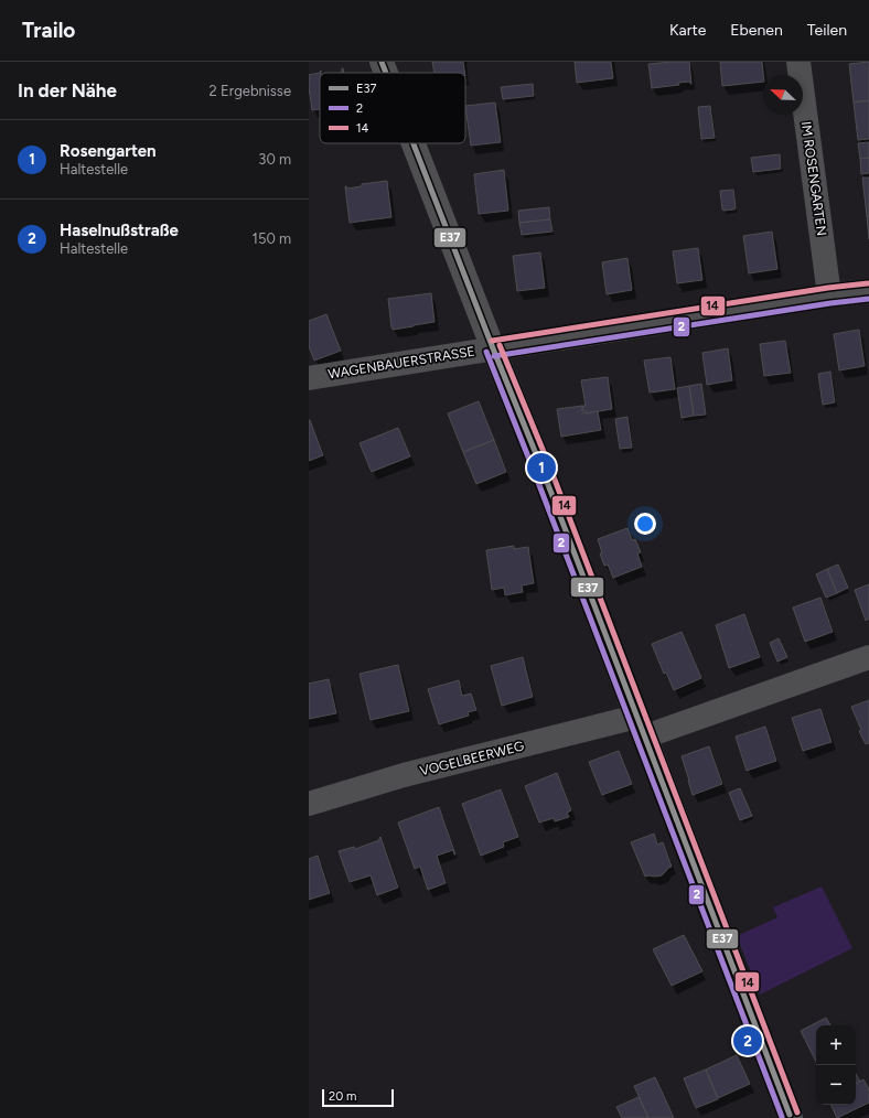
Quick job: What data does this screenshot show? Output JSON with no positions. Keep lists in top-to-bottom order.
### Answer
{
  "streets": {
    "street": ["IM ROSENGARTEN", "WAGENBAUERSTRASSE", "VOGELBEERWEG"]
  },
  "lines": ["transit line E37", "transit line 14", "transit line 2"],
  "legend": ["E37", "2", "14"],
  "scale_bar": "20 m",
  "north": "top left",
  "page": {
    "header": "Trailo",
    "nav": ["Karte", "Ebenen", "Teilen"],
    "heading": ["In der Nähe", "2 Ergebnisse"],
    "list": [
      {
        "mark": "1",
        "name": "Rosengarten",
        "note": "Haltestelle",
        "value": "30 m"
      },
      {
        "mark": "2",
        "name": "Haselnußstraße",
        "note": "Haltestelle",
        "value": "150 m"
      }
    ],
    "pins": ["1", "2"],
    "map_buttons": ["+", "−"],
    "scale": "20 m"
  }
}
